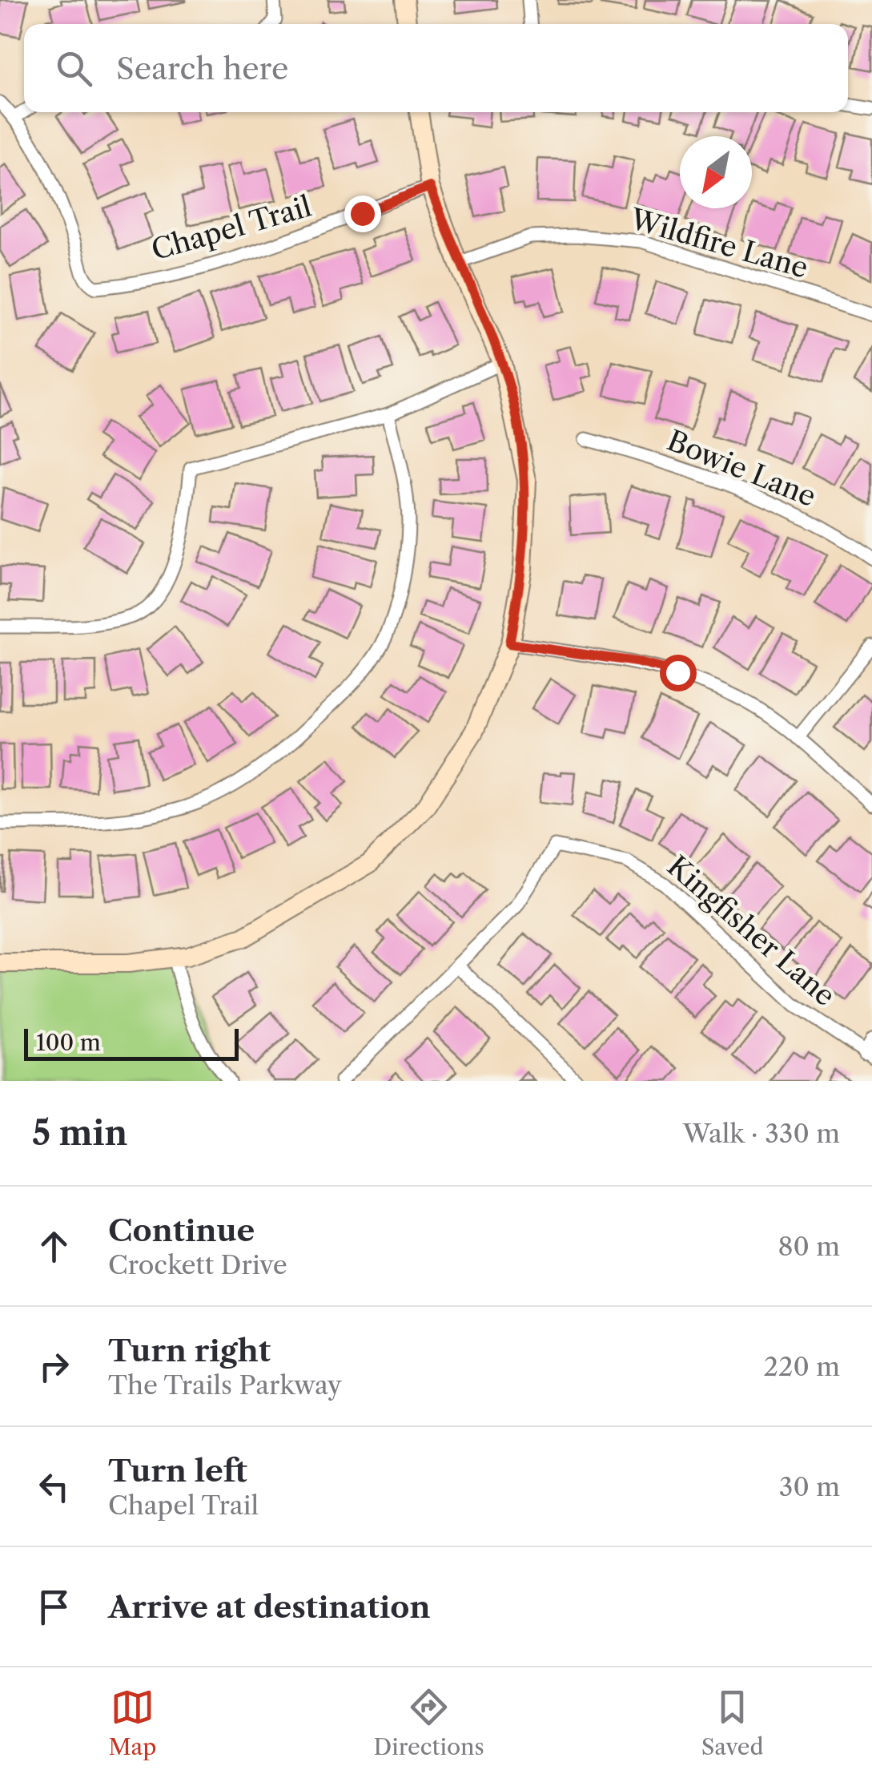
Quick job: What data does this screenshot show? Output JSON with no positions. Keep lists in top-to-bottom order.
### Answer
{
  "streets": {
    "street": [
      "Chapel Trail",
      "Wildfire Lane",
      "Bowie Lane",
      "Kingfisher Lane"
    ]
  },
  "scale_bar": "100 m",
  "north": "bottom left",
  "page": {
    "search": "Search here",
    "scale": "100 m",
    "heading": ["5 min", "Walk · 330 m"],
    "list": [
      ["Continue", "Crockett Drive", "80 m"],
      ["Turn right", "The Trails Parkway", "220 m"],
      ["Turn left", "Chapel Trail", "30 m"],
      "Arrive at destination"
    ],
    "nav": ["Map", "Directions", "Saved"]
  }
}
